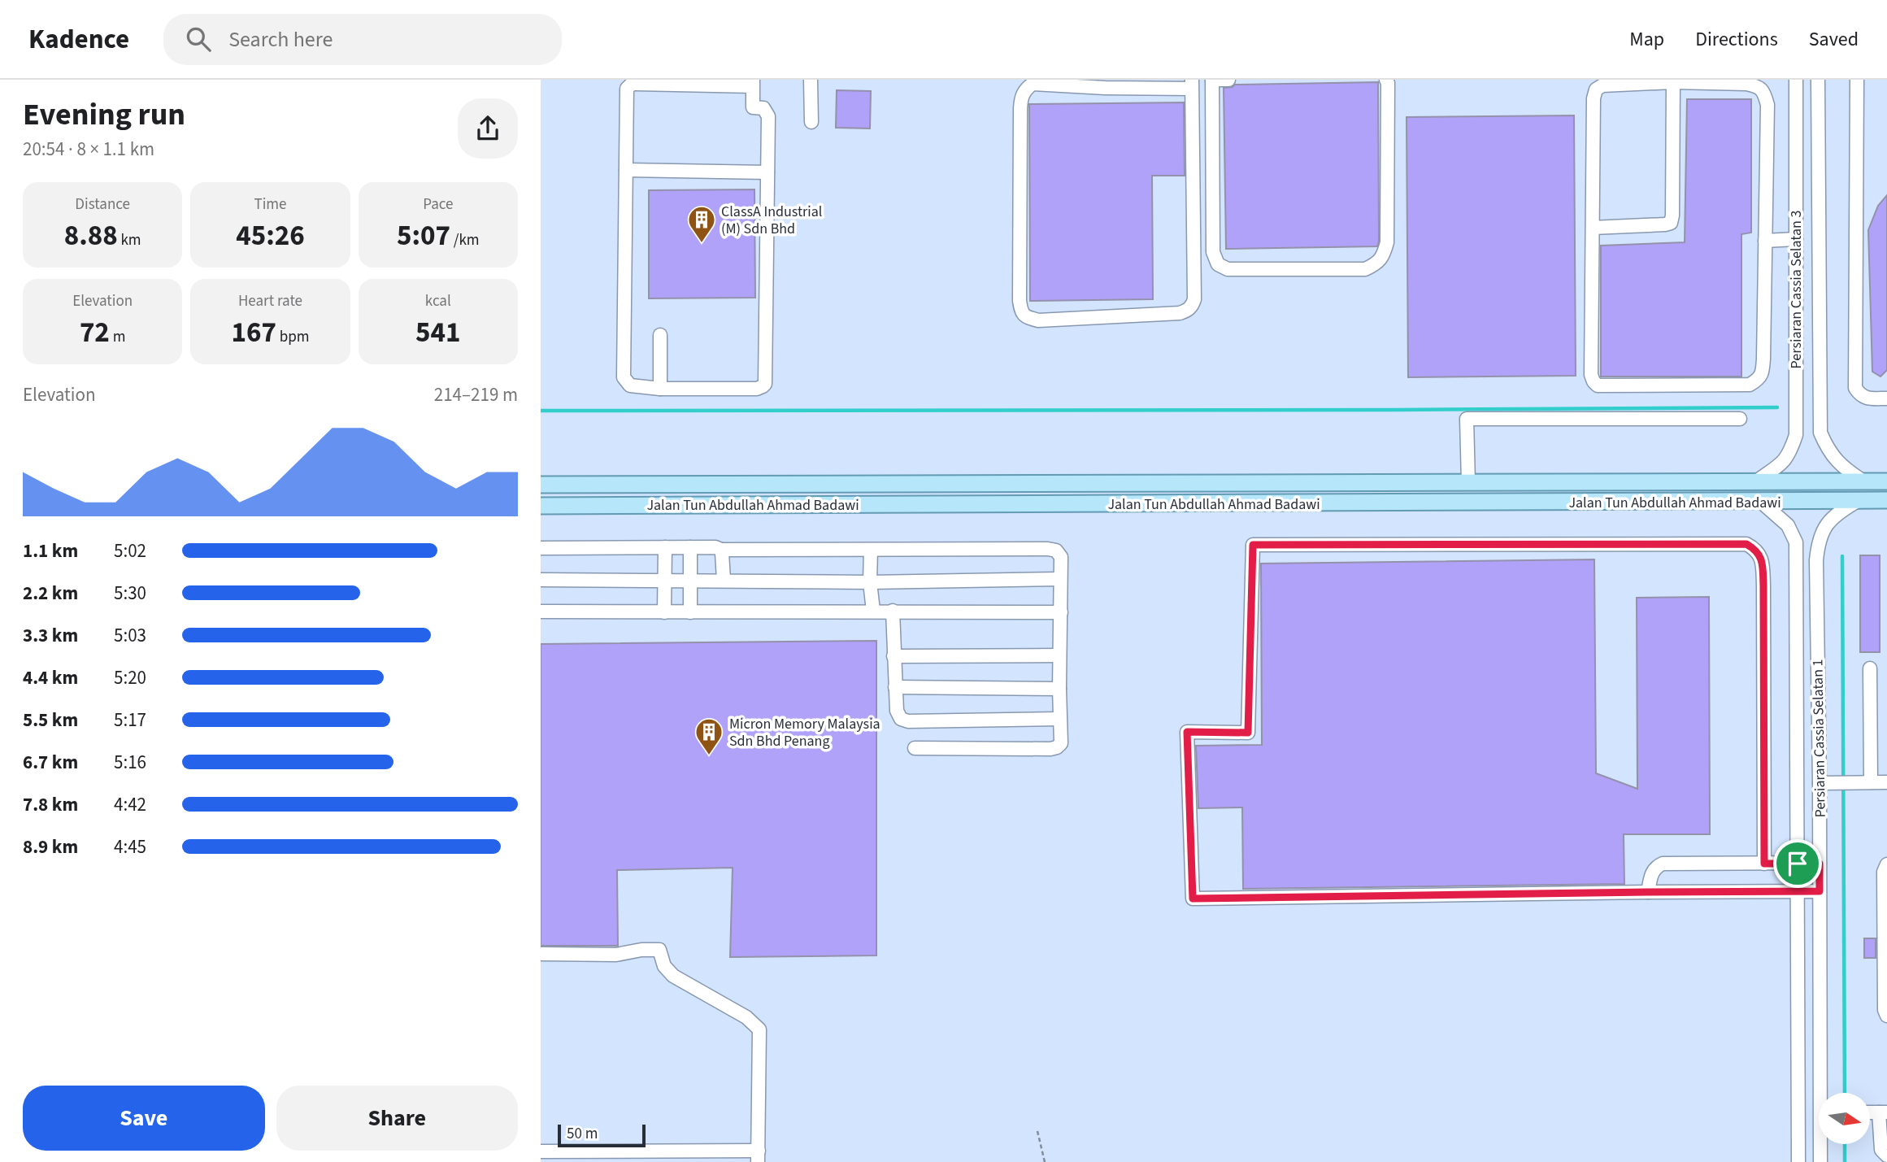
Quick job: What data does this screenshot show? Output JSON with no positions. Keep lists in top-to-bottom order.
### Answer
{
  "streets": {
    "main road": ["Jalan Tun Abdullah Ahmad Badawi"],
    "street": ["Persiaran Cassia Selatan 3", "Persiaran Cassia Selatan 1"]
  },
  "crossings": [
    ["Persiaran Cassia Selatan 3", "Jalan Tun Abdullah Ahmad Badawi"],
    ["Jalan Tun Abdullah Ahmad Badawi", "Persiaran Cassia Selatan 1"]
  ],
  "places": {
    "building": ["ClassA Industrial (M) Sdn Bhd", "Micron Memory Malaysia Sdn Bhd Penang"]
  },
  "scale_bar": "50 m",
  "north": "right",
  "page": {
    "header": "Kadence",
    "search": "Search here",
    "nav": ["Map", "Directions", "Saved"],
    "heading": ["Evening run", "20:54 · 8 × 1.1 km"],
    "stats": [
      ["Distance", "8.88 km"],
      ["Time", "45:26"],
      ["Pace", "5:07 /km"],
      ["Elevation", "72 m"],
      ["Heart rate", "167 bpm"],
      ["kcal", "541"]
    ],
    "chart": ["Elevation", "214–219 m"],
    "list": [
      {
        "name": "1.1 km",
        "note": "5:02"
      },
      {
        "name": "2.2 km",
        "note": "5:30"
      },
      {
        "name": "3.3 km",
        "note": "5:03"
      },
      {
        "name": "4.4 km",
        "note": "5:20"
      },
      {
        "name": "5.5 km",
        "note": "5:17"
      },
      {
        "name": "6.7 km",
        "note": "5:16"
      },
      {
        "name": "7.8 km",
        "note": "4:42"
      },
      {
        "name": "8.9 km",
        "note": "4:45"
      }
    ],
    "buttons": ["Save", "Share"],
    "scale": "50 m"
  }
}
